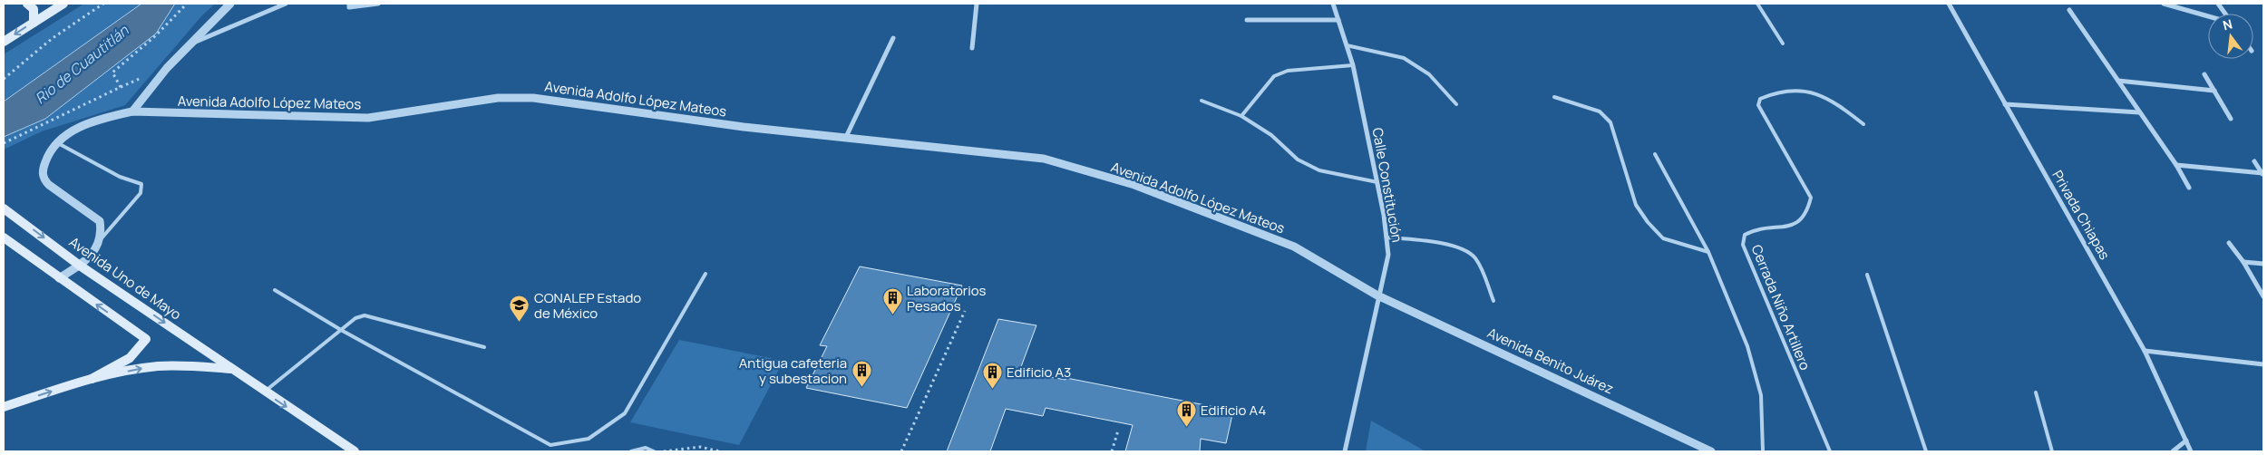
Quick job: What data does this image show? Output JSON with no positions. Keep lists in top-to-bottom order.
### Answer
{
  "streets": {
    "main road": ["Avenida Uno de Mayo"],
    "street": [
      "Avenida Adolfo López Mateos",
      "Calle Constitución",
      "Privada Chiapas",
      "Avenida Benito Juárez"
    ],
    "lane": ["Cerrada Niño Artillero"]
  },
  "crossings": [
    ["Avenida Adolfo López Mateos", "Calle Constitución"],
    ["Avenida Adolfo López Mateos", "Avenida Benito Juárez"],
    ["Calle Constitución", "Avenida Benito Juárez"]
  ],
  "one_way": ["Avenida Uno de Mayo"],
  "water": ["Rio de Cuautitlán"],
  "places": {
    "building": [
      "Laboratorios Pesados",
      "Antigua cafeteria y subestacion",
      "Edificio A3",
      "Edificio A4"
    ],
    "school or university": ["CONALEP Estado de México"]
  },
  "north": "top"
}
